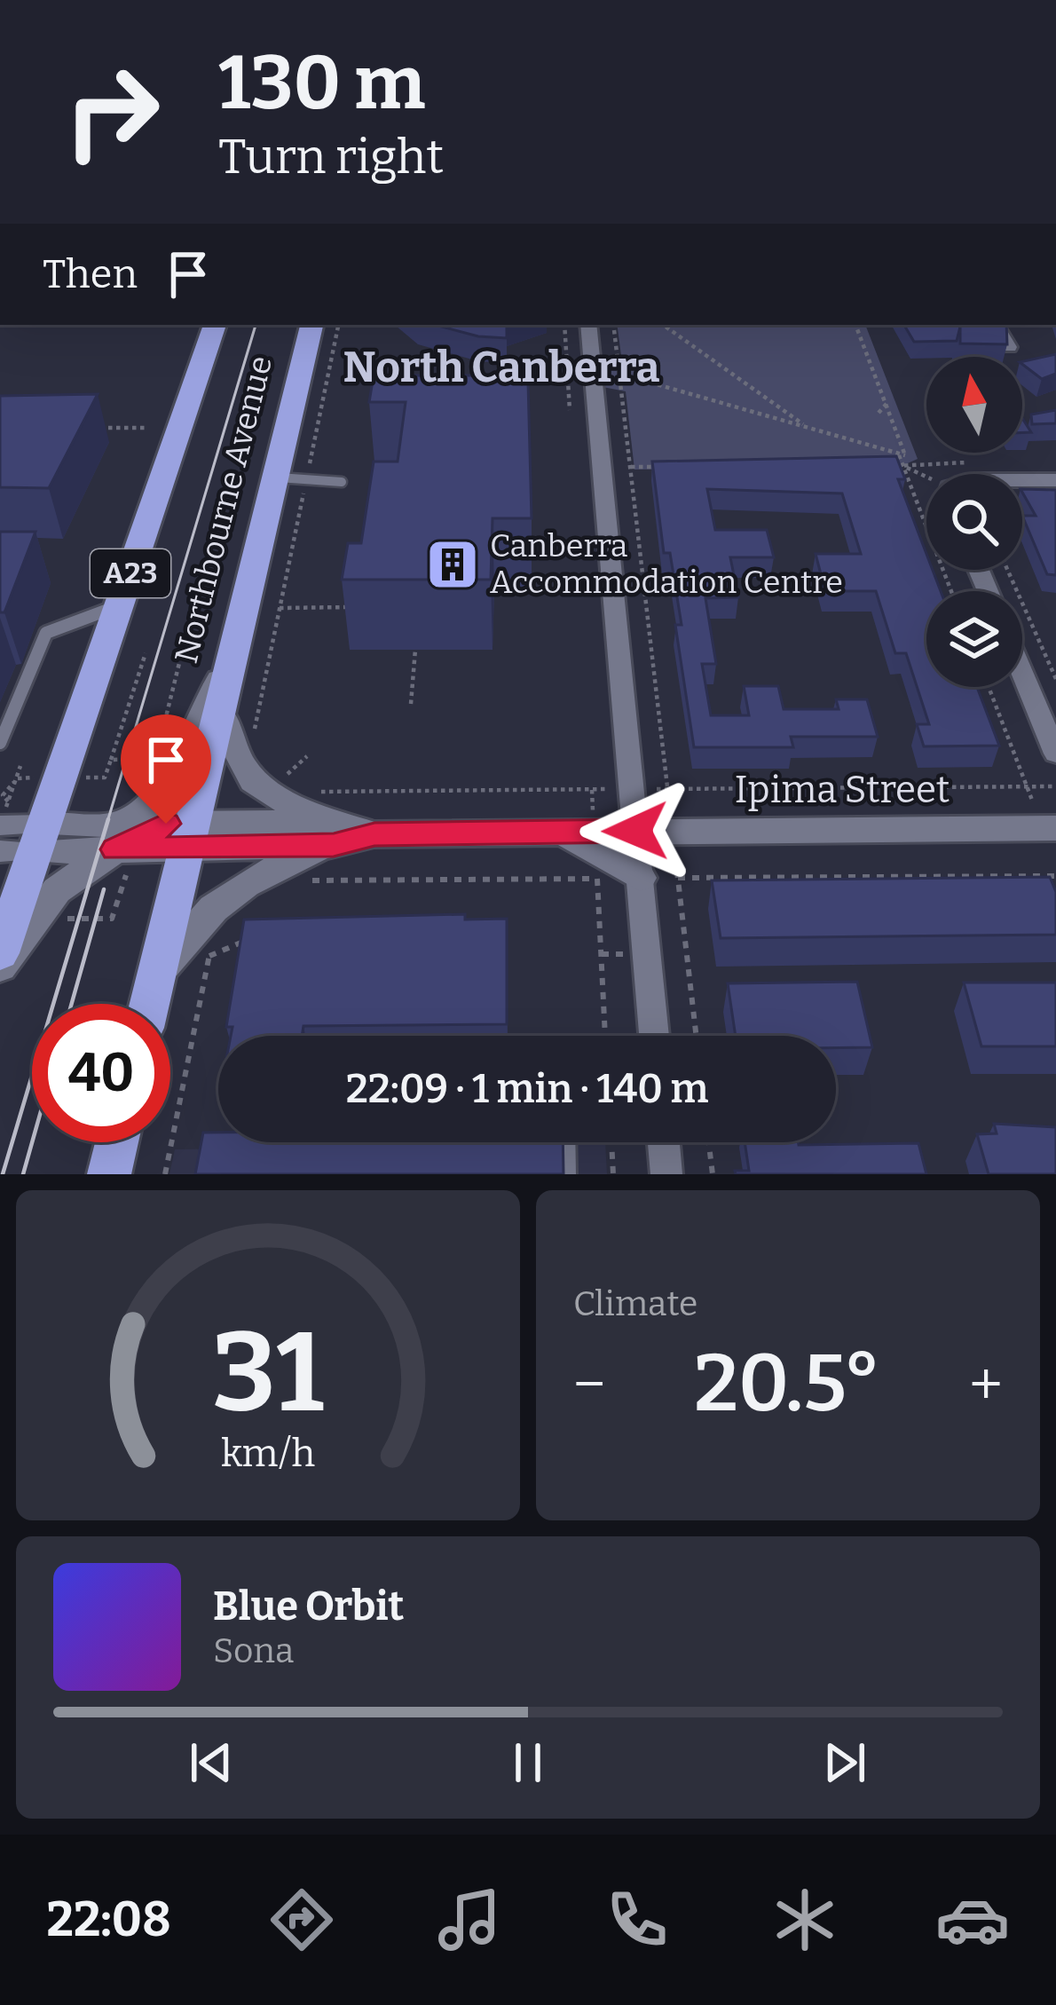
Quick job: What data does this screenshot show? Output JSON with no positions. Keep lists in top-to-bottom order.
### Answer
{
  "streets": {
    "highway": ["Northbourne Avenue", "A23"],
    "street": ["Ipima Street"]
  },
  "crossings": [
    ["Northbourne Avenue", "Ipima Street"]
  ],
  "districts": ["North Canberra"],
  "places": {
    "building": ["Canberra Accommodation Centre"]
  },
  "north": "top",
  "page": {
    "turn": ["130 m", "Turn right"],
    "then": "Then",
    "limit": "40",
    "trip": "22:09 · 1 min · 140 m",
    "tile": "Climate",
    "heat": ["−", "20.5°", "+"],
    "song": ["Blue Orbit", "Sona"],
    "tabs": "22:08",
    "gauge": ["31", "km/h"]
  }
}
